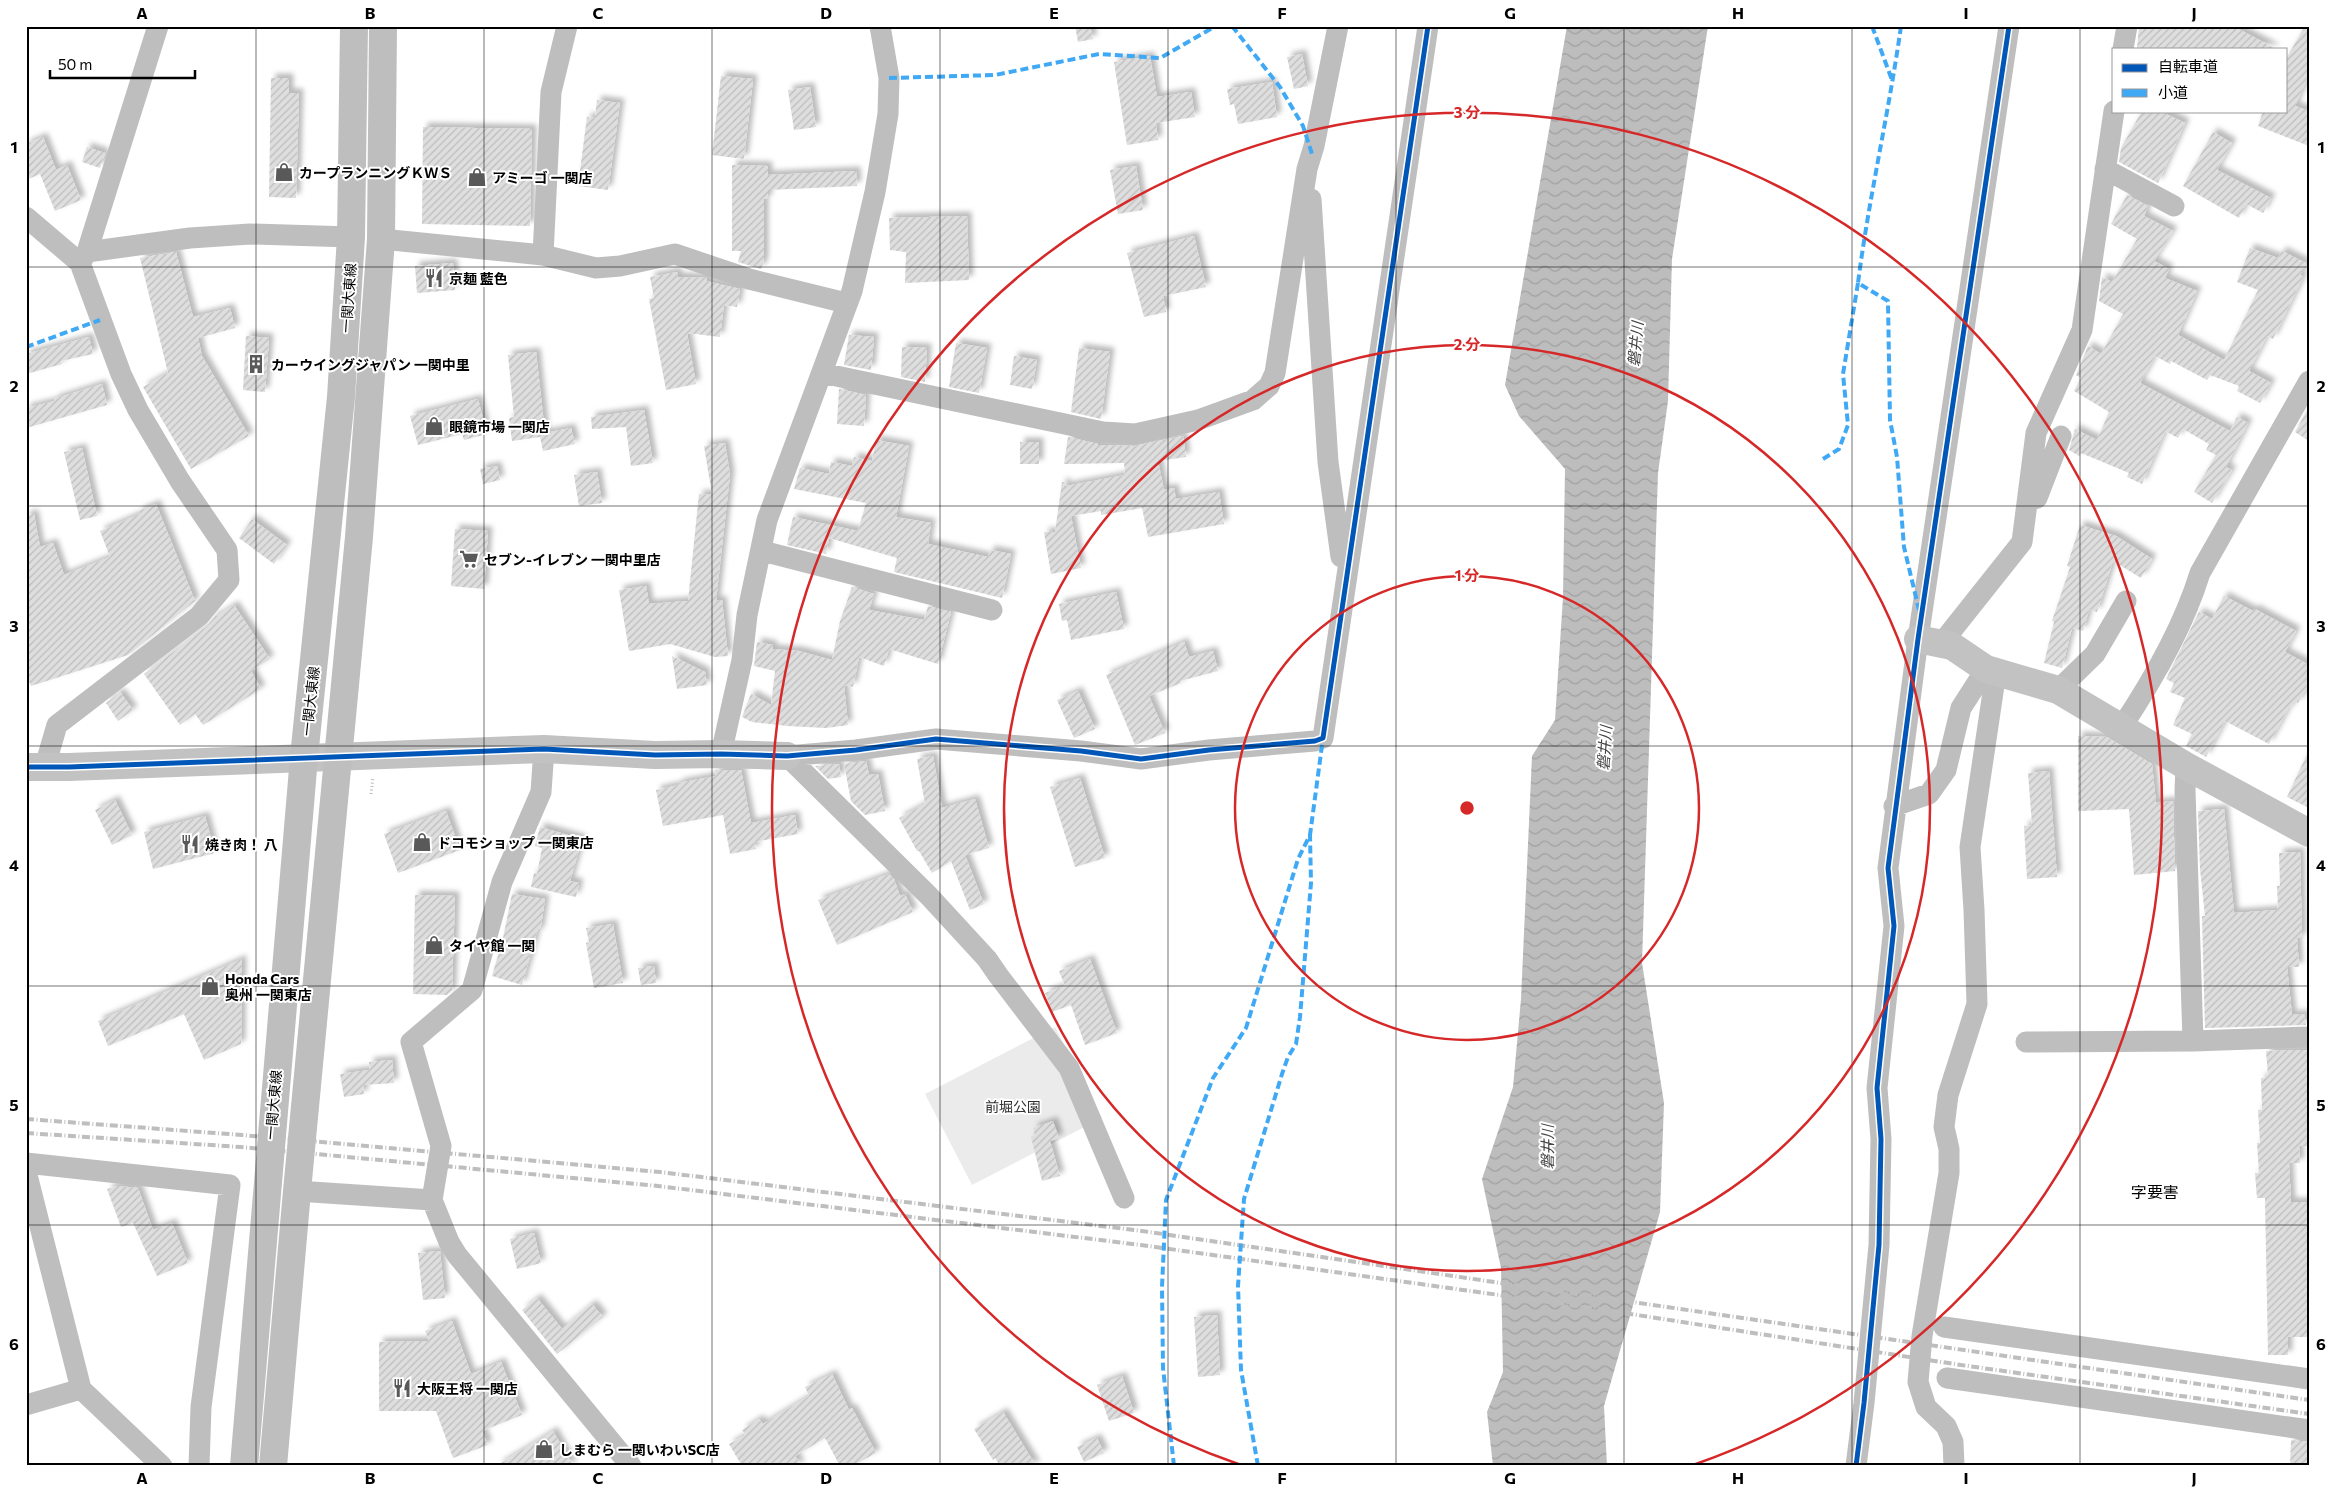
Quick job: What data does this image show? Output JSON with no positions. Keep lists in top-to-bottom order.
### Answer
{
  "streets": {
    "main road": ["一関大東線"]
  },
  "districts": ["字要害"],
  "water": ["磐井川"],
  "parks": ["前堀公園"],
  "places": {
    "shop": [
      "カープランニングＫＷＳ",
      "アミーゴ 一関店",
      "眼鏡市場 一関店",
      "ドコモショップ 一関東店",
      "タイヤ館 一関",
      "Honda Cars 奥州 一関東店",
      "しまむら 一関いわいSC店"
    ],
    "restaurant": ["京麺 藍色", "焼き肉！ 八", "大阪王将 一関店"],
    "building": ["カーウイングジャパン 一関中里"],
    "supermarket": ["セブン-イレブン 一関中里店"]
  },
  "legend": ["自転車道", "小道"],
  "scale_bar": "50 m",
  "grid": {
    "columns": [
      "A",
      "B",
      "C",
      "D",
      "E",
      "F",
      "G",
      "H",
      "I",
      "J"
    ],
    "rows": [
      "1",
      "2",
      "3",
      "4",
      "5",
      "6"
    ]
  },
  "rings": ["3 分", "2 分", "1 分"]
}
